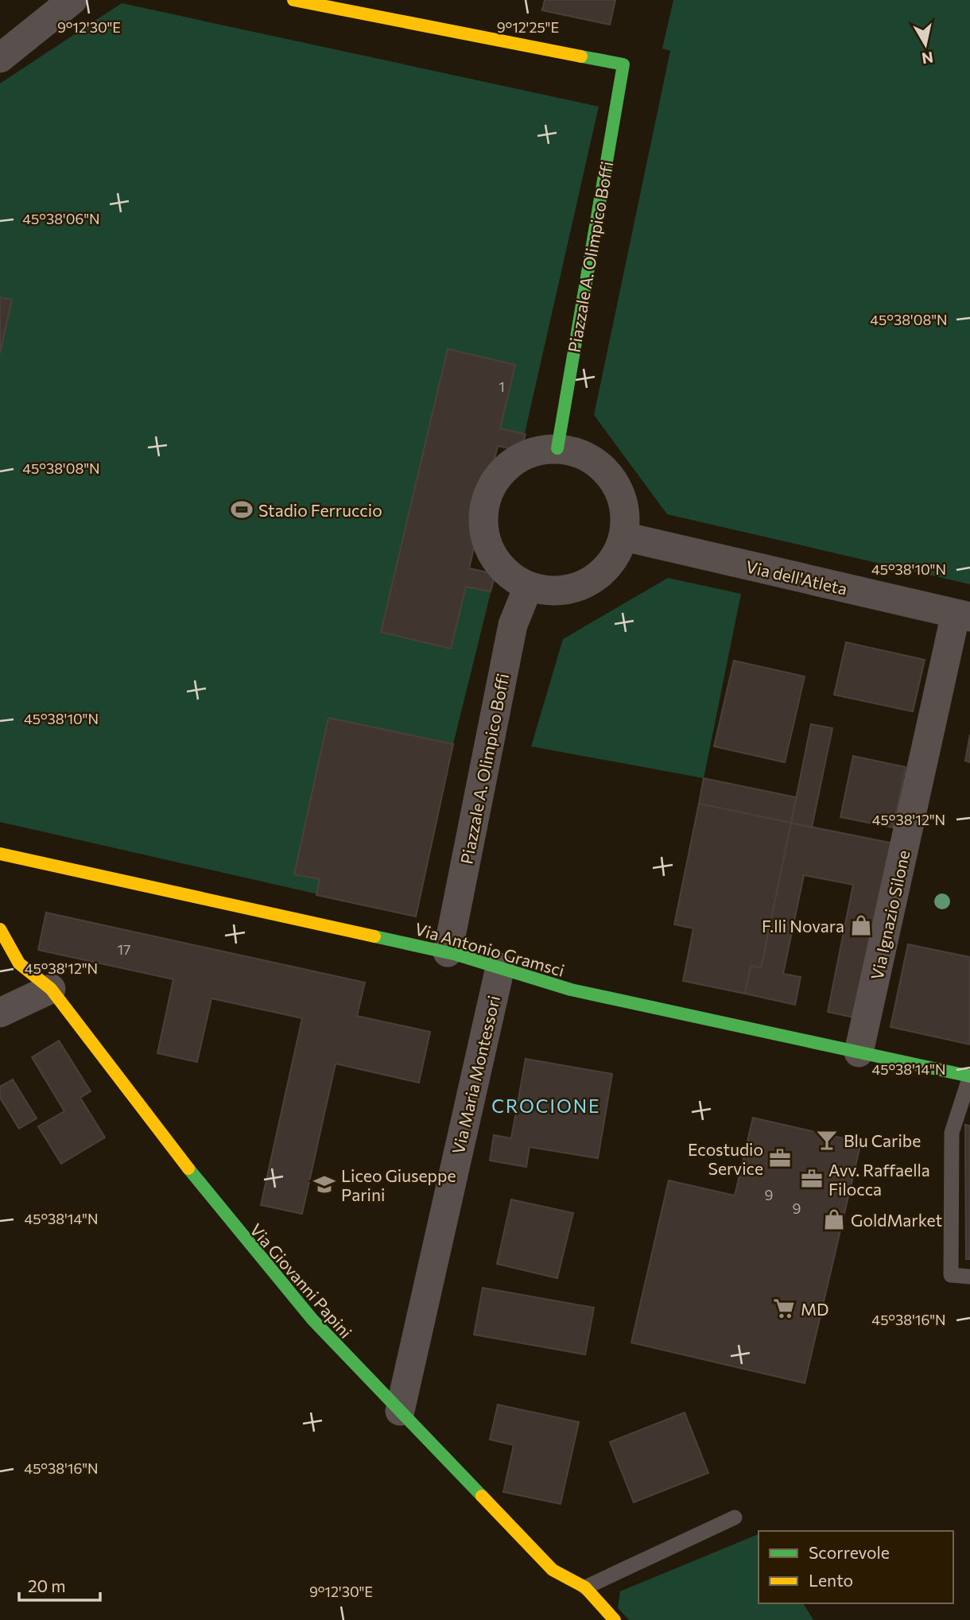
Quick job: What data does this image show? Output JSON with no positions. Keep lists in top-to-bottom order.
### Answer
{
  "streets": {
    "street": [
      "Piazzale A. Olimpico Boffi",
      "Via dell'Atleta",
      "Via Ignazio Silone",
      "Via Antonio Gramsci",
      "Via Maria Montessori",
      "Via Giovanni Papini"
    ]
  },
  "crossings": [
    ["Piazzale A. Olimpico Boffi", "Via dell'Atleta"],
    ["Piazzale A. Olimpico Boffi", "Via Antonio Gramsci"],
    ["Via dell'Atleta", "Via Ignazio Silone"],
    ["Via Ignazio Silone", "Via Antonio Gramsci"],
    ["Via Antonio Gramsci", "Via Maria Montessori"],
    ["Via Maria Montessori", "Via Giovanni Papini"]
  ],
  "districts": ["CROCIONE"],
  "places": {
    "sports": ["Stadio Ferruccio"],
    "shop": ["F.lli Novara", "GoldMarket"],
    "bar": ["Blu Caribe"],
    "office": ["Ecostudio Service", "Avv. Raffaella Filocca"],
    "school or university": ["Liceo Giuseppe Parini"],
    "supermarket": ["MD"]
  },
  "house_numbers": [
    "1",
    "17",
    "9",
    "9"
  ],
  "legend": ["Scorrevole", "Lento"],
  "scale_bar": "20 m",
  "north": "bottom",
  "coordinates": [
    "9°12'30\"E",
    "9°12'25\"E",
    "45°38'06\"N",
    "45°38'08\"N",
    "45°38'10\"N",
    "45°38'12\"N",
    "45°38'14\"N",
    "45°38'16\"N"
  ]
}
